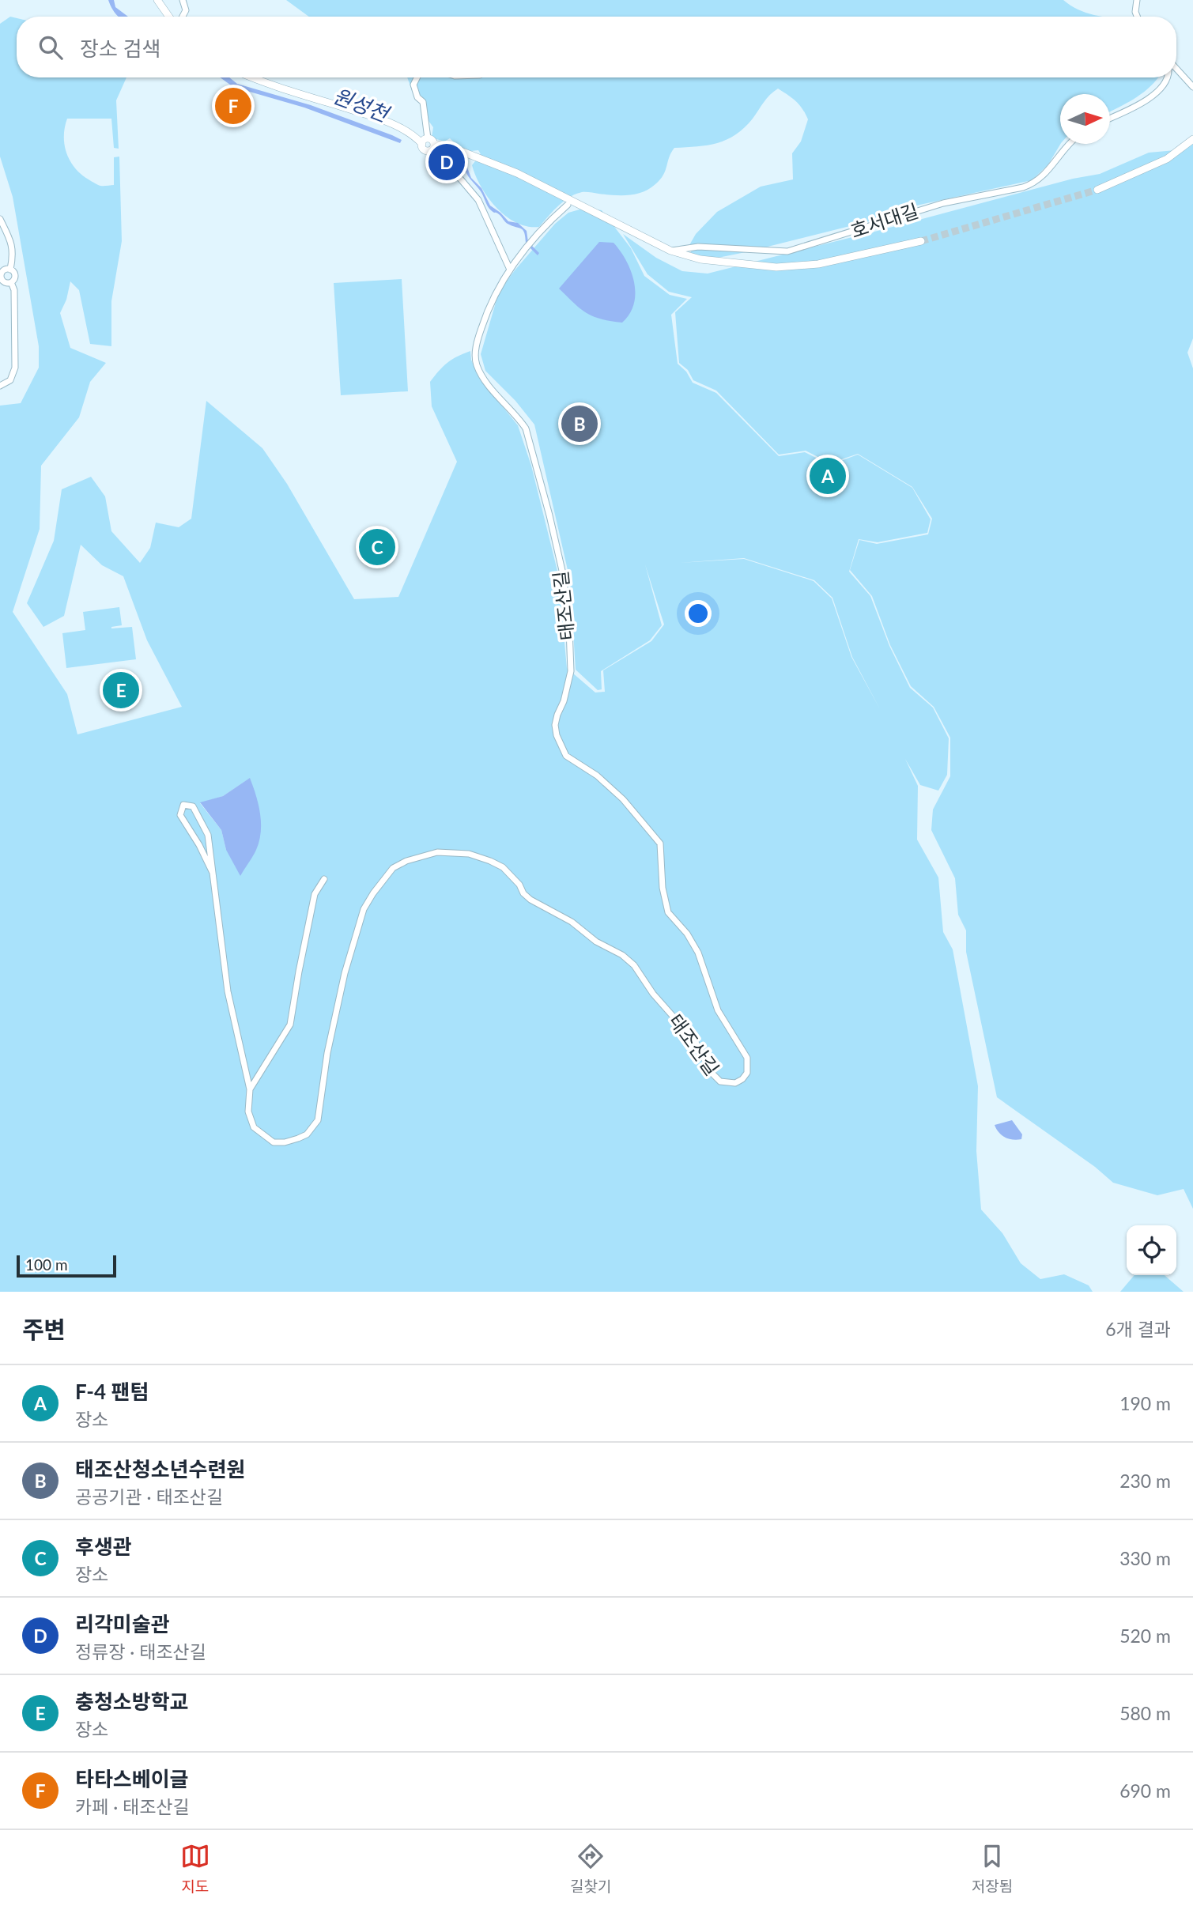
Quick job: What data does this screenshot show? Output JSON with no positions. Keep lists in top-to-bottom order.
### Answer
{
  "streets": {
    "street": ["호서대길", "태조산길"]
  },
  "water": ["원성천"],
  "scale_bar": "100 m",
  "north": "right",
  "page": {
    "search": "장소 검색",
    "pins": [
      "F",
      "D",
      "B",
      "A",
      "C",
      "E"
    ],
    "scale": "100 m",
    "heading": ["주변", "6개 결과"],
    "list": [
      {
        "mark": "A",
        "name": "F-4 팬텀",
        "note": "장소",
        "value": "190 m"
      },
      {
        "mark": "B",
        "name": "태조산청소년수련원",
        "note": "공공기관 · 태조산길",
        "value": "230 m"
      },
      {
        "mark": "C",
        "name": "후생관",
        "note": "장소",
        "value": "330 m"
      },
      {
        "mark": "D",
        "name": "리각미술관",
        "note": "정류장 · 태조산길",
        "value": "520 m"
      },
      {
        "mark": "E",
        "name": "충청소방학교",
        "note": "장소",
        "value": "580 m"
      },
      {
        "mark": "F",
        "name": "타타스베이글",
        "note": "카페 · 태조산길",
        "value": "690 m"
      }
    ],
    "nav": ["지도", "길찾기", "저장됨"]
  }
}
